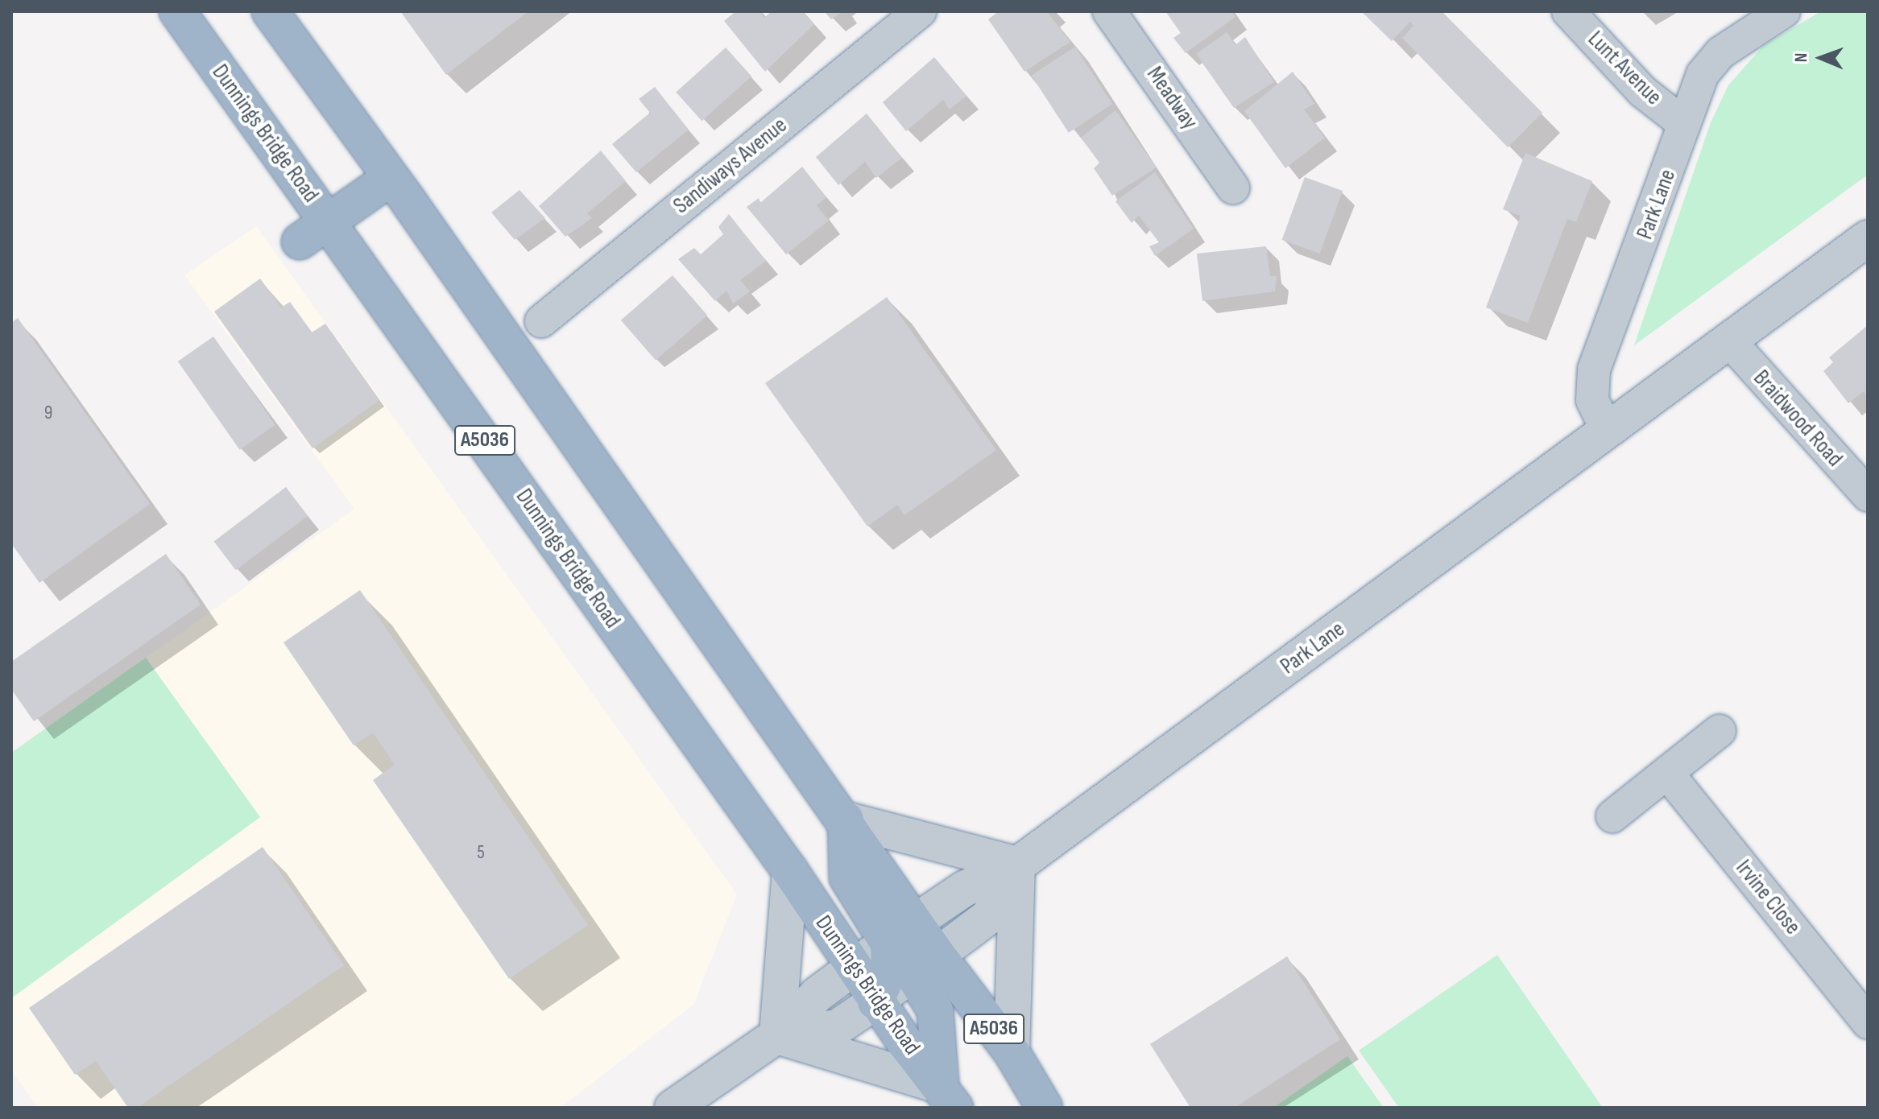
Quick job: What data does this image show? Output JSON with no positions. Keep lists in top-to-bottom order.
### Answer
{
  "streets": {
    "highway": ["Dunnings Bridge Road", "A5036"],
    "street": [
      "Lunt Avenue",
      "Meadway",
      "Sandiways Avenue",
      "Park Lane",
      "Braidwood Road",
      "Irvine Close"
    ]
  },
  "crossings": [
    ["Lunt Avenue", "Park Lane"],
    ["Dunnings Bridge Road", "Park Lane"],
    ["Park Lane", "Braidwood Road"],
    ["Park Lane", "A5036"]
  ],
  "house_numbers": ["9", "5"],
  "north": "left"
}
